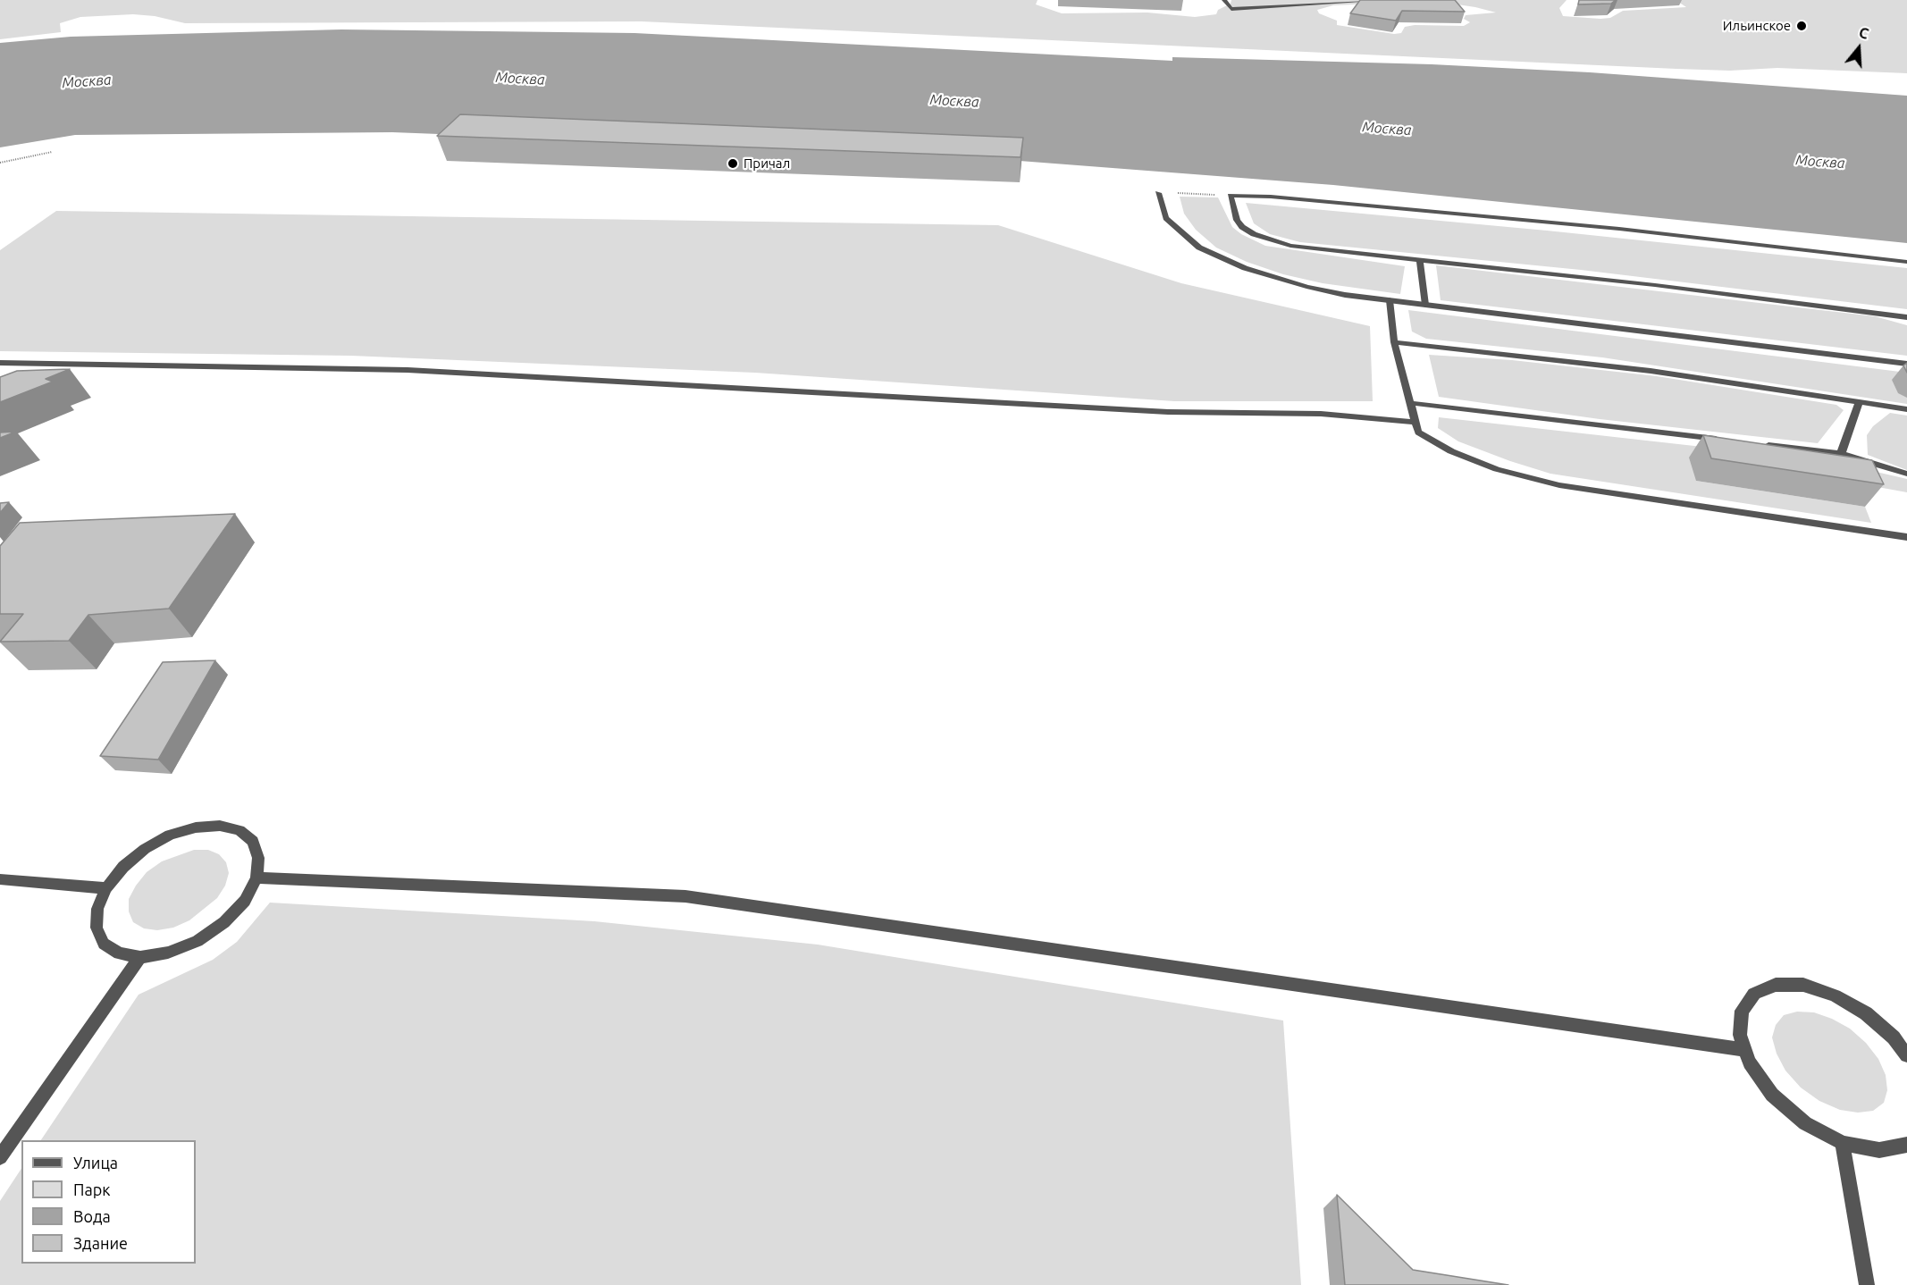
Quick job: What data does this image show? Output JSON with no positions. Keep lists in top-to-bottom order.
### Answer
{
  "water": ["Москва"],
  "places": ["Ильинское", "Причал"],
  "legend": [
    "Улица",
    "Парк",
    "Вода",
    "Здание"
  ],
  "north": "top"
}
